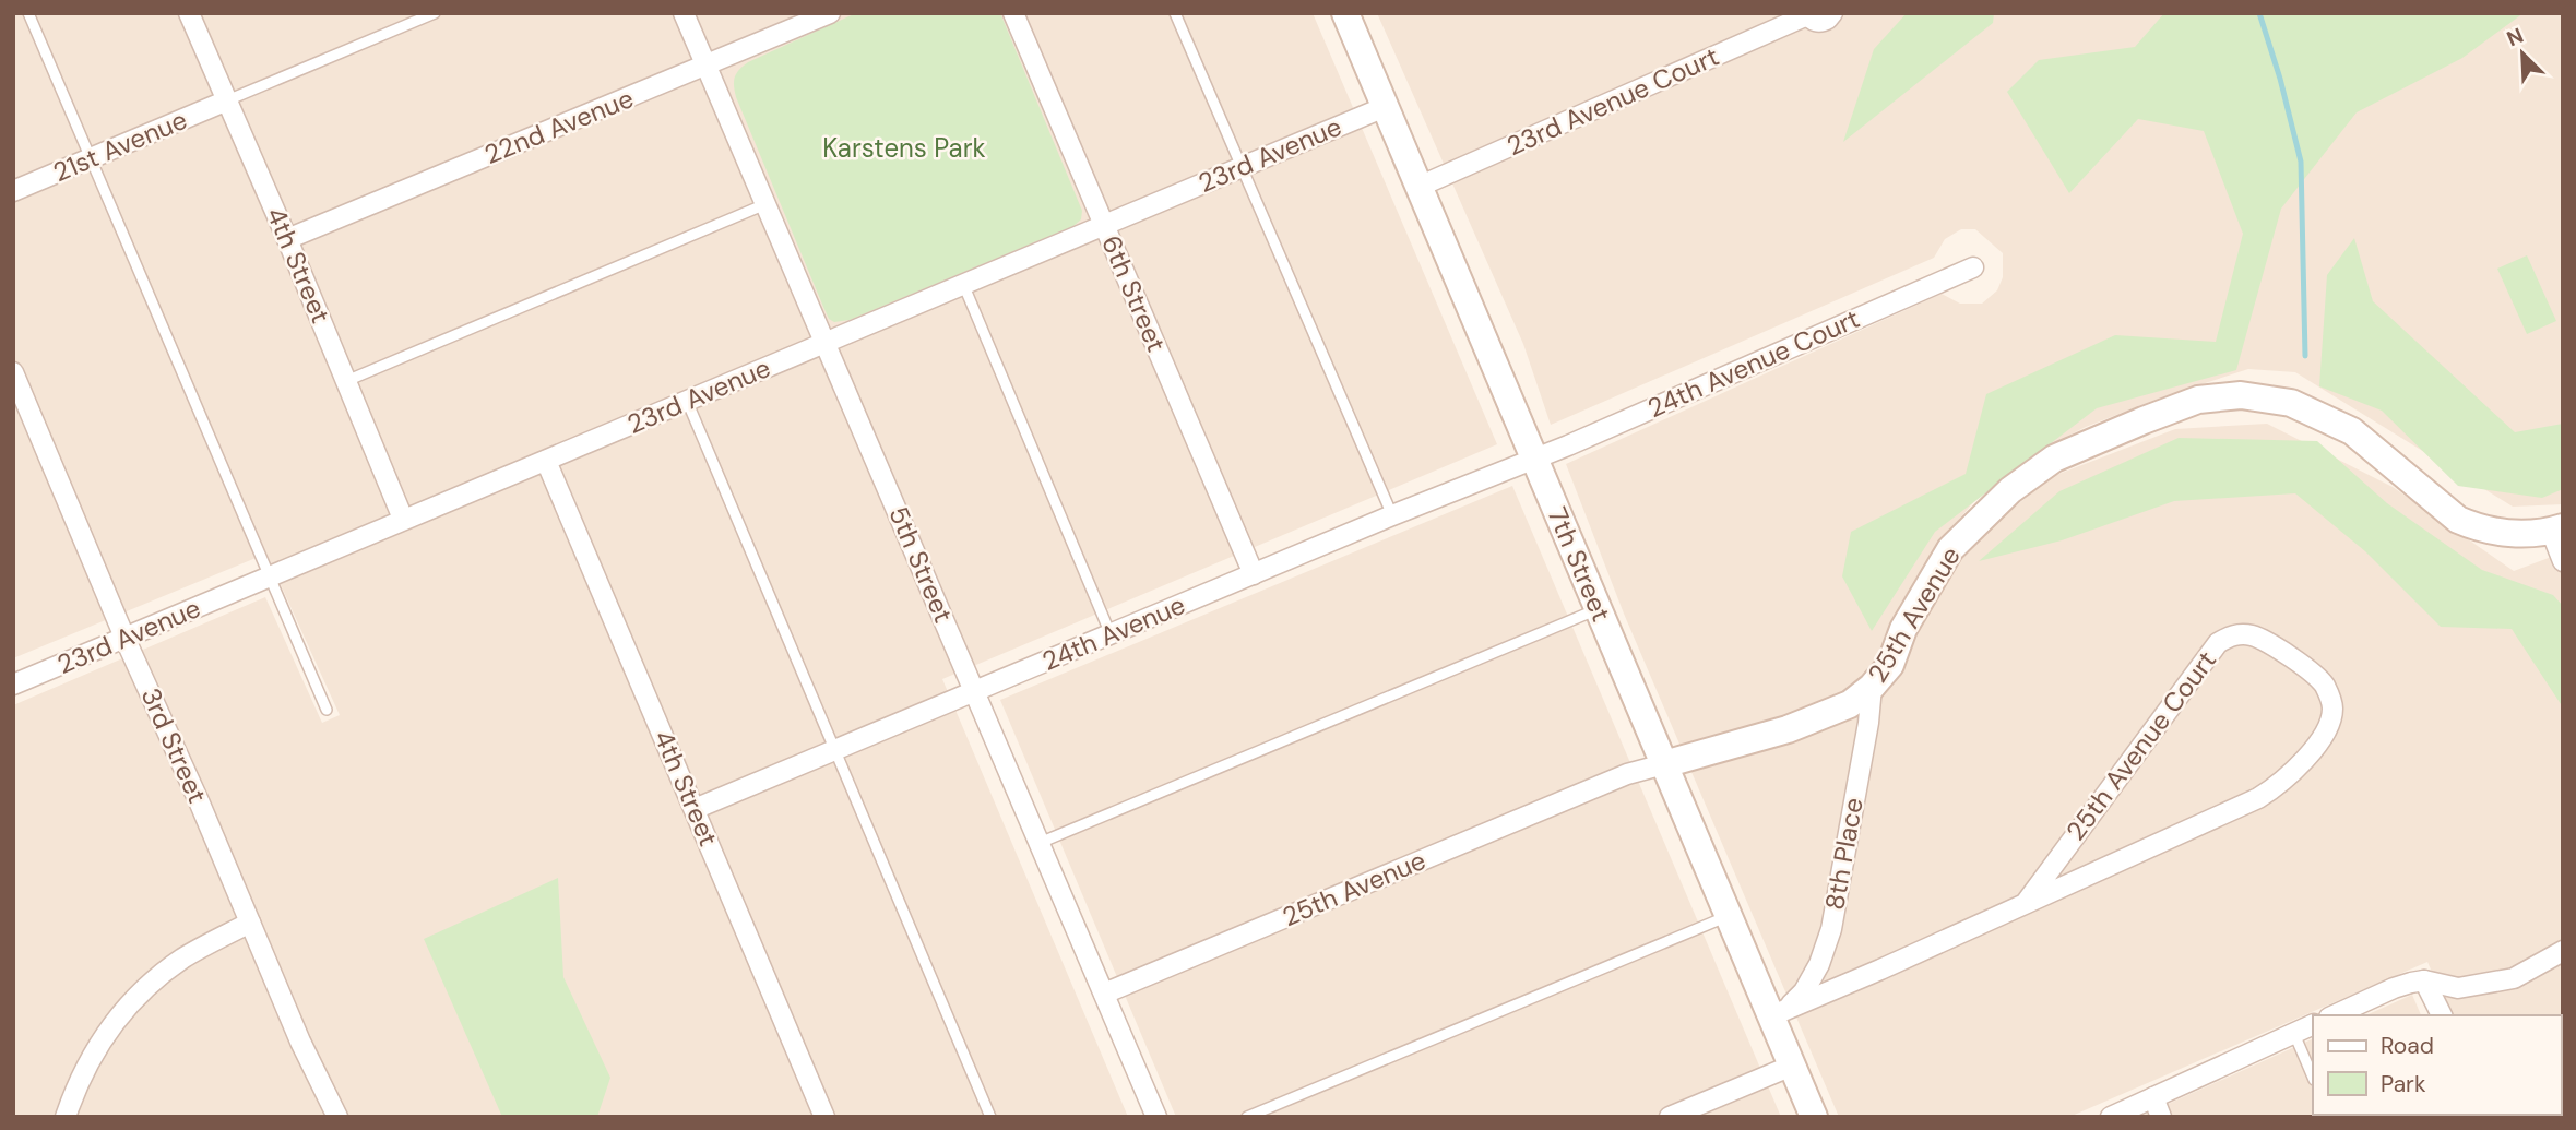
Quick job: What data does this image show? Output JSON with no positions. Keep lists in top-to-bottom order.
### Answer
{
  "streets": {
    "street": [
      "23rd Avenue Court",
      "22nd Avenue",
      "21st Avenue",
      "23rd Avenue",
      "4th Street",
      "6th Street",
      "24th Avenue Court",
      "5th Street",
      "7th Street",
      "25th Avenue",
      "24th Avenue",
      "3rd Street",
      "25th Avenue Court",
      "8th Place"
    ]
  },
  "crossings": [
    ["23rd Avenue Court", "7th Street"],
    ["22nd Avenue", "4th Street"],
    ["22nd Avenue", "5th Street"],
    ["21st Avenue", "4th Street"],
    ["23rd Avenue", "4th Street"],
    ["23rd Avenue", "6th Street"],
    ["23rd Avenue", "5th Street"],
    ["23rd Avenue", "7th Street"],
    ["23rd Avenue", "3rd Street"],
    ["4th Street", "24th Avenue"],
    ["6th Street", "24th Avenue"],
    ["24th Avenue Court", "7th Street"],
    ["24th Avenue Court", "24th Avenue"],
    ["5th Street", "25th Avenue"],
    ["5th Street", "24th Avenue"],
    ["7th Street", "25th Avenue"],
    ["7th Street", "24th Avenue"],
    ["7th Street", "25th Avenue Court"],
    ["7th Street", "8th Place"],
    ["25th Avenue", "8th Place"],
    ["25th Avenue Court", "8th Place"]
  ],
  "parks": ["Karstens Park"],
  "legend": ["Road", "Park"],
  "north": "top left"
}
